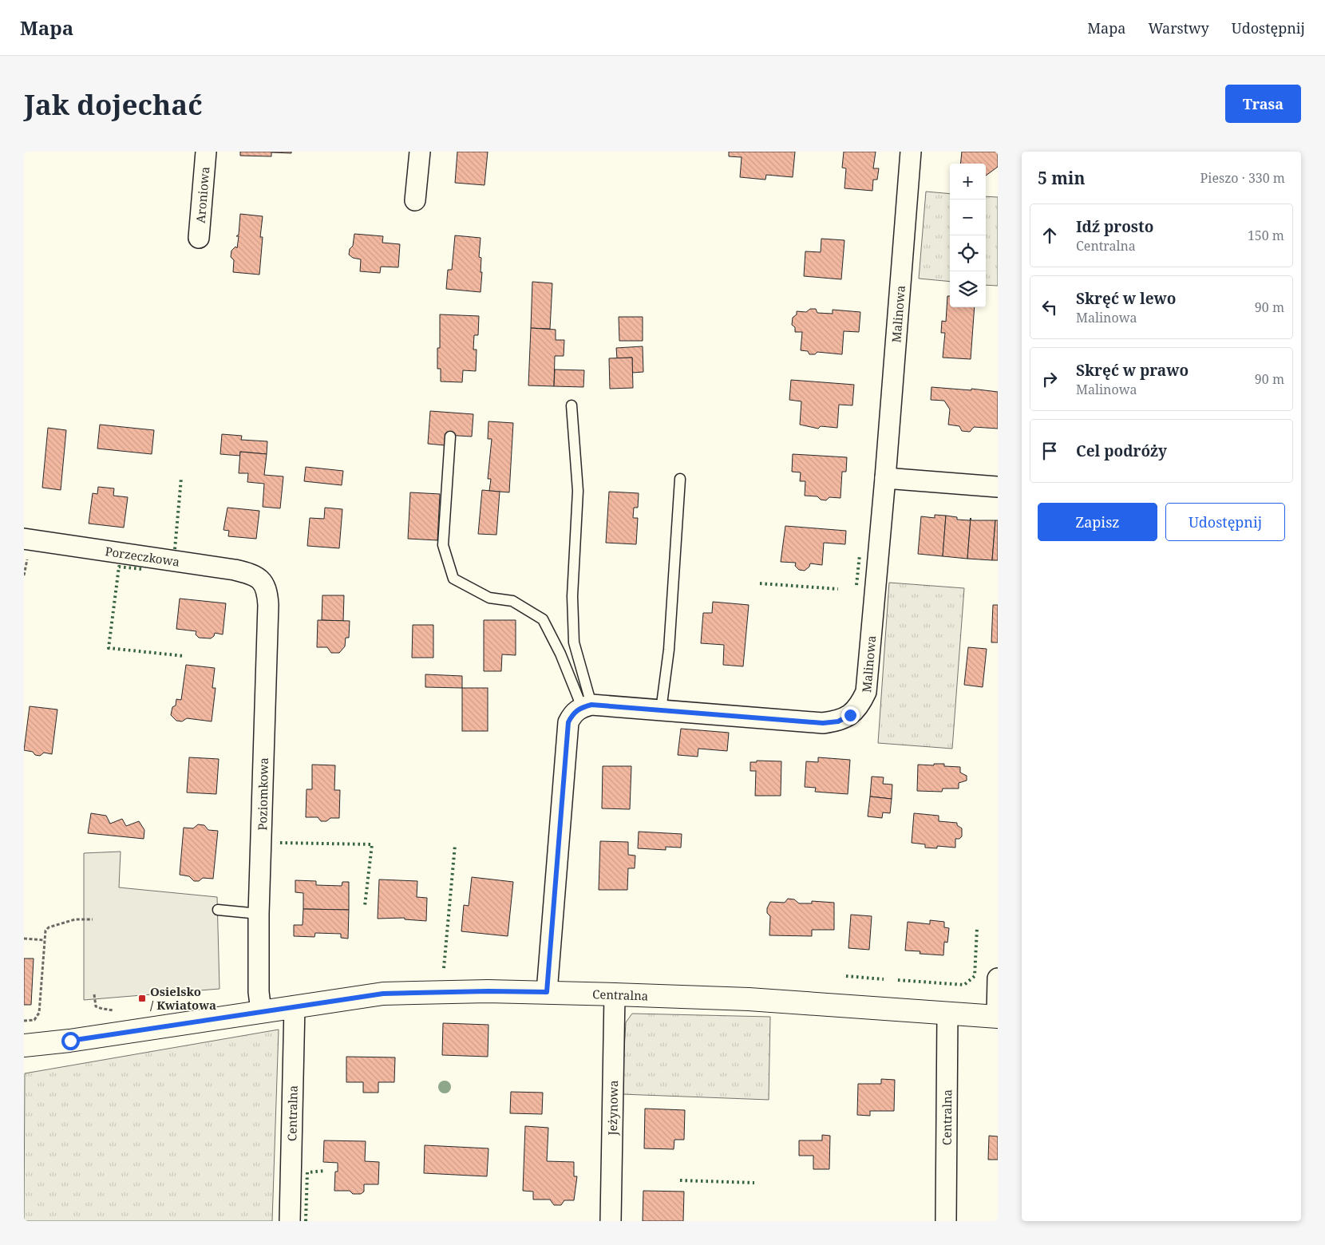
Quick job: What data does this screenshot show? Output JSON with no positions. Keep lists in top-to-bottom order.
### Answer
{
  "streets": {
    "street": [
      "Aroniowa",
      "Malinowa",
      "Porzeczkowa",
      "Poziomkowa",
      "Centralna",
      "Jeżynowa"
    ]
  },
  "crossings": [
    ["Porzeczkowa", "Poziomkowa"],
    ["Poziomkowa", "Centralna"],
    ["Centralna", "Jeżynowa"]
  ],
  "places": {
    "transit": ["Osielsko / Kwiatowa"]
  },
  "page": {
    "header": "Mapa",
    "nav": ["Mapa", "Warstwy", "Udostępnij"],
    "buttons": [
      "Trasa",
      ["Zapisz", "Udostępnij"]
    ],
    "title": "Jak dojechać",
    "heading": ["5 min", "Pieszo · 330 m"],
    "map_buttons": ["+", "−"],
    "list": [
      ["Idź prosto", "Centralna", "150 m"],
      ["Skręć w lewo", "Malinowa", "90 m"],
      ["Skręć w prawo", "Malinowa", "90 m"],
      "Cel podróży"
    ]
  }
}
